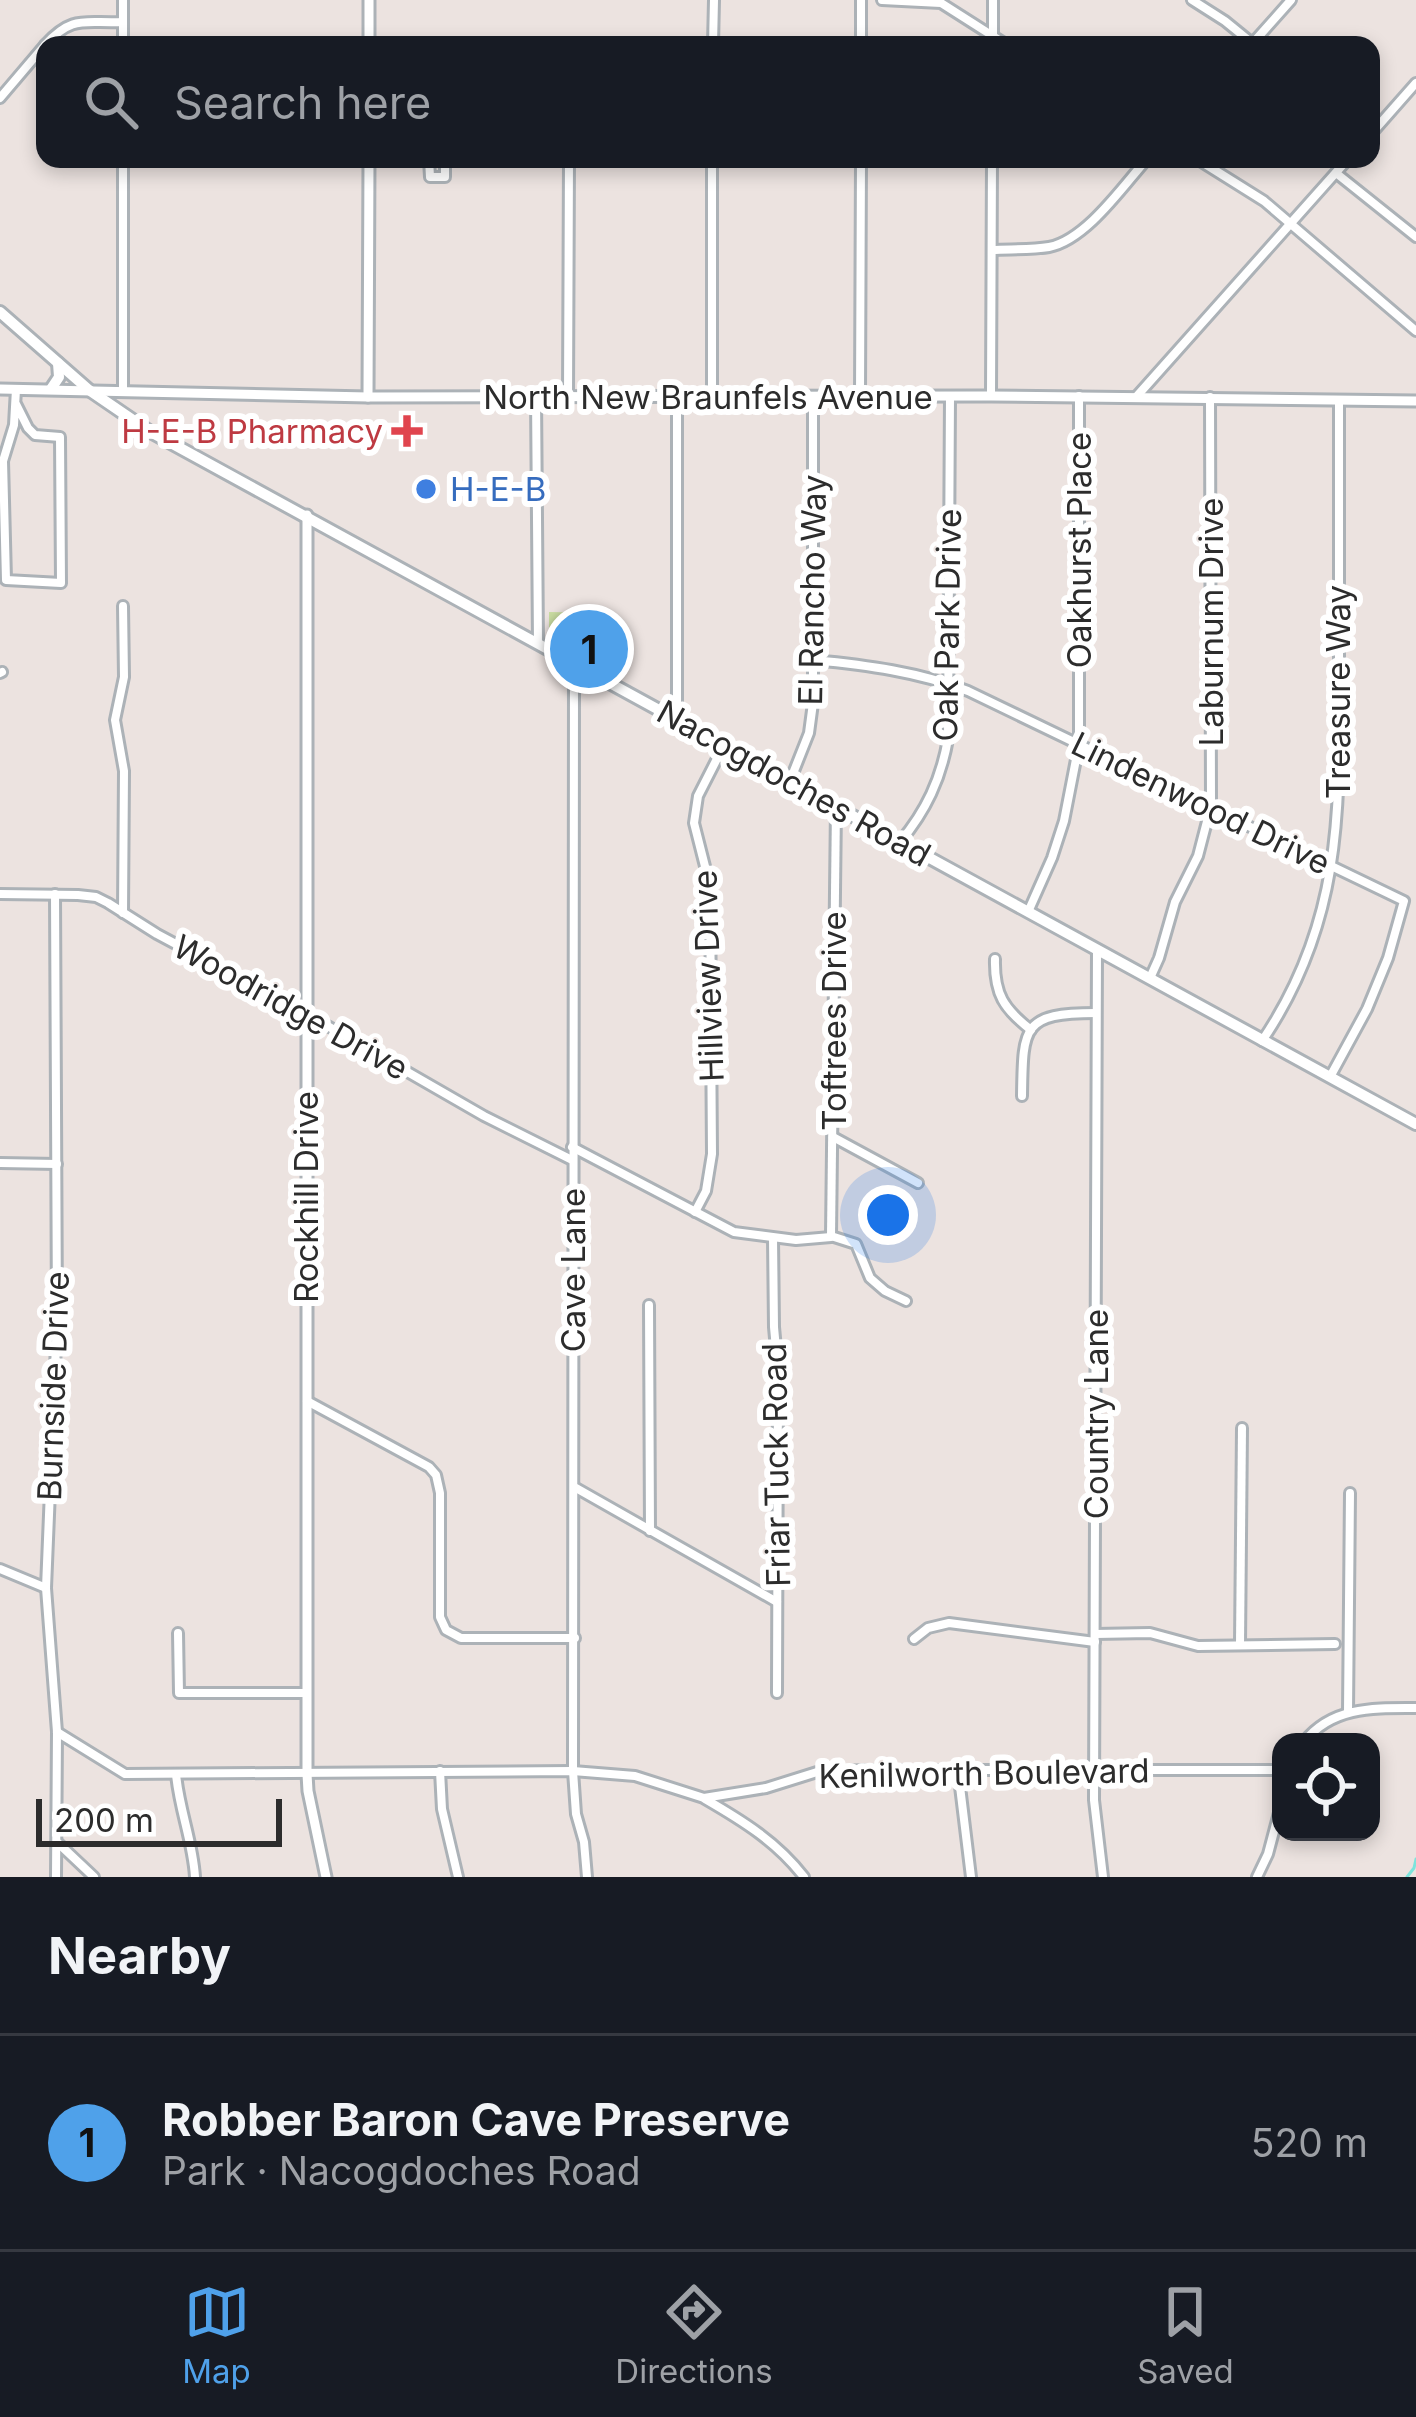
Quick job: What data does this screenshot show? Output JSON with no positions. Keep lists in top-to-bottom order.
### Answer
{
  "streets": {
    "main road": ["Nacogdoches Road"],
    "street": [
      "North New Braunfels Avenue",
      "Oakhurst Place",
      "El Rancho Way",
      "Laburnum Drive",
      "Oak Park Drive",
      "Treasure Way",
      "Lindenwood Drive",
      "Hillview Drive",
      "Woodridge Drive",
      "Toftrees Drive",
      "Rockhill Drive",
      "Cave Lane",
      "Burnside Drive",
      "Country Lane",
      "Friar Tuck Road",
      "Kenilworth Boulevard"
    ]
  },
  "crossings": [
    ["North New Braunfels Avenue", "Oakhurst Place"],
    ["North New Braunfels Avenue", "El Rancho Way"],
    ["North New Braunfels Avenue", "Laburnum Drive"],
    ["North New Braunfels Avenue", "Oak Park Drive"],
    ["North New Braunfels Avenue", "Treasure Way"],
    ["North New Braunfels Avenue", "Nacogdoches Road"],
    ["Oakhurst Place", "Nacogdoches Road"],
    ["Oakhurst Place", "Lindenwood Drive"],
    ["El Rancho Way", "Nacogdoches Road"],
    ["El Rancho Way", "Lindenwood Drive"],
    ["Laburnum Drive", "Nacogdoches Road"],
    ["Laburnum Drive", "Lindenwood Drive"],
    ["Oak Park Drive", "Nacogdoches Road"],
    ["Oak Park Drive", "Lindenwood Drive"],
    ["Treasure Way", "Nacogdoches Road"],
    ["Treasure Way", "Lindenwood Drive"],
    ["Nacogdoches Road", "Lindenwood Drive"],
    ["Nacogdoches Road", "Hillview Drive"],
    ["Nacogdoches Road", "Toftrees Drive"],
    ["Nacogdoches Road", "Rockhill Drive"],
    ["Nacogdoches Road", "Cave Lane"],
    ["Nacogdoches Road", "Country Lane"],
    ["Woodridge Drive", "Rockhill Drive"],
    ["Woodridge Drive", "Cave Lane"],
    ["Woodridge Drive", "Burnside Drive"],
    ["Rockhill Drive", "Kenilworth Boulevard"],
    ["Cave Lane", "Kenilworth Boulevard"],
    ["Burnside Drive", "Kenilworth Boulevard"],
    ["Country Lane", "Kenilworth Boulevard"]
  ],
  "places": {
    "health": ["H-E-B Pharmacy"],
    "other": ["H-E-B"]
  },
  "scale_bar": "200 m",
  "page": {
    "search": "Search here",
    "pins": "1",
    "scale": "200 m",
    "heading": "Nearby",
    "list": [
      {
        "mark": "1",
        "name": "Robber Baron Cave Preserve",
        "note": "Park · Nacogdoches Road",
        "value": "520 m"
      }
    ],
    "nav": ["Map", "Directions", "Saved"]
  }
}
